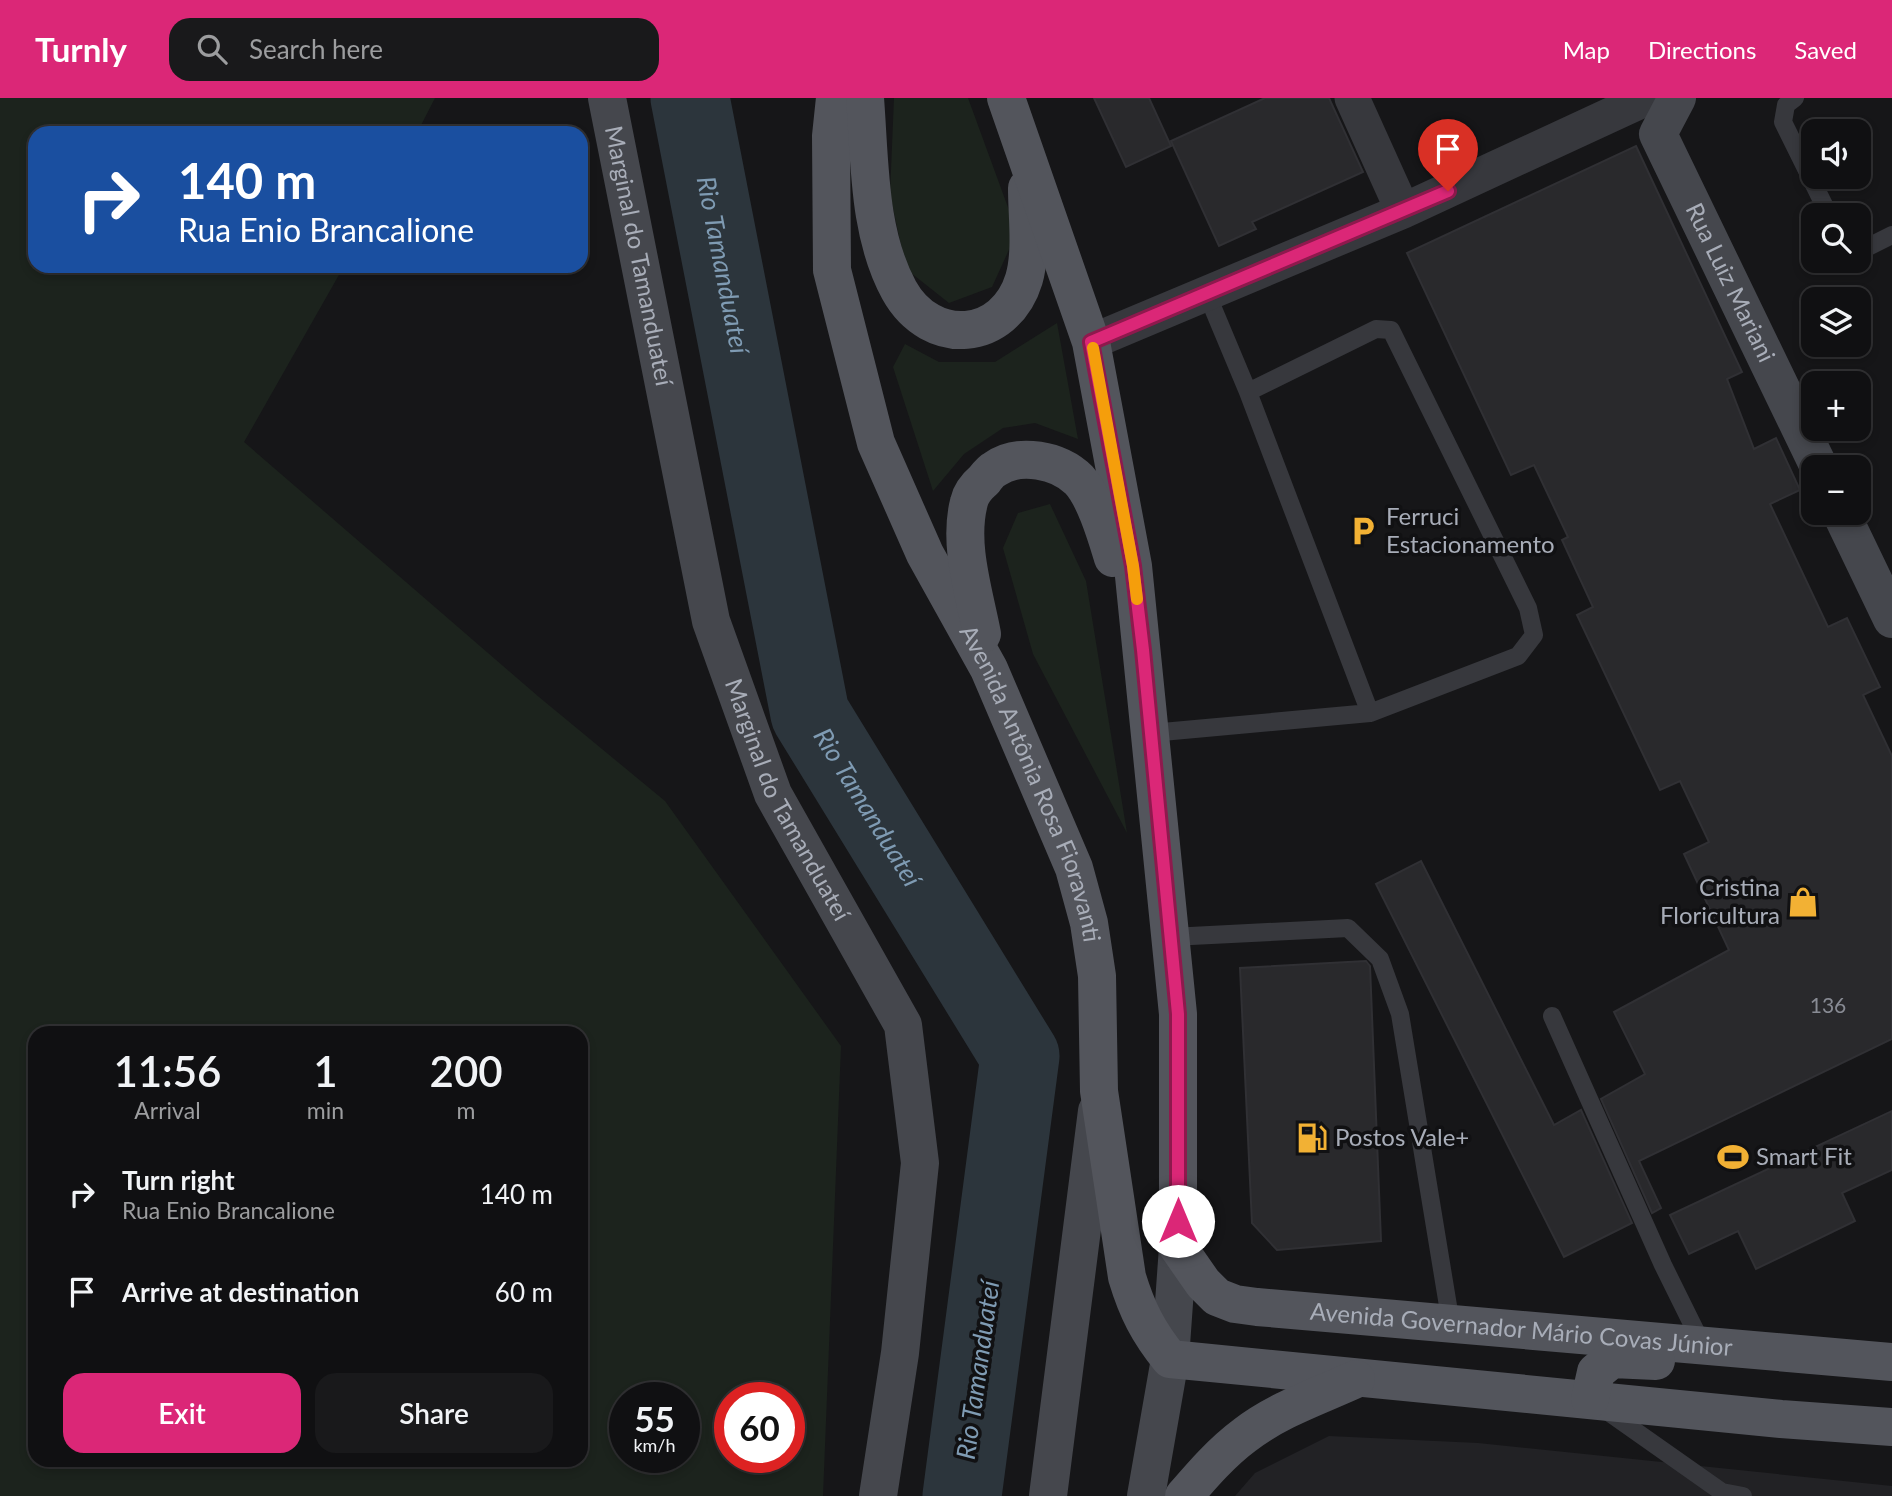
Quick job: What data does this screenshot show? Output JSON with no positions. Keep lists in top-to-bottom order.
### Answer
{
  "streets": {
    "main road": ["Avenida Antônia Rosa Fioravanti", "Avenida Governador Mário Covas Júnior"],
    "street": ["Marginal do Tamanduateí", "Rua Luiz Mariani"]
  },
  "water": ["Rio Tamanduateí"],
  "places": {
    "parking": ["Ferruci Estacionamento"],
    "shop": ["Cristina Floricultura"],
    "fuel station": ["Postos Vale+"],
    "sports": ["Smart Fit"]
  },
  "house_numbers": ["136"],
  "page": {
    "header": "Turnly",
    "search": "Search here",
    "nav": ["Map", "Directions", "Saved"],
    "map_buttons": ["+", "−"],
    "turn": ["140 m", "Rua Enio Brancalione"],
    "eta": [
      "11:56",
      "Arrival",
      "1",
      "min",
      "200",
      "m"
    ],
    "list": [
      {
        "name": "Turn right",
        "note": "Rua Enio Brancalione",
        "value": "140 m"
      },
      {
        "name": "Arrive at destination",
        "value": "60 m"
      }
    ],
    "buttons": ["Exit", "Share"],
    "speed": "55 km/h",
    "limit": "60"
  }
}
